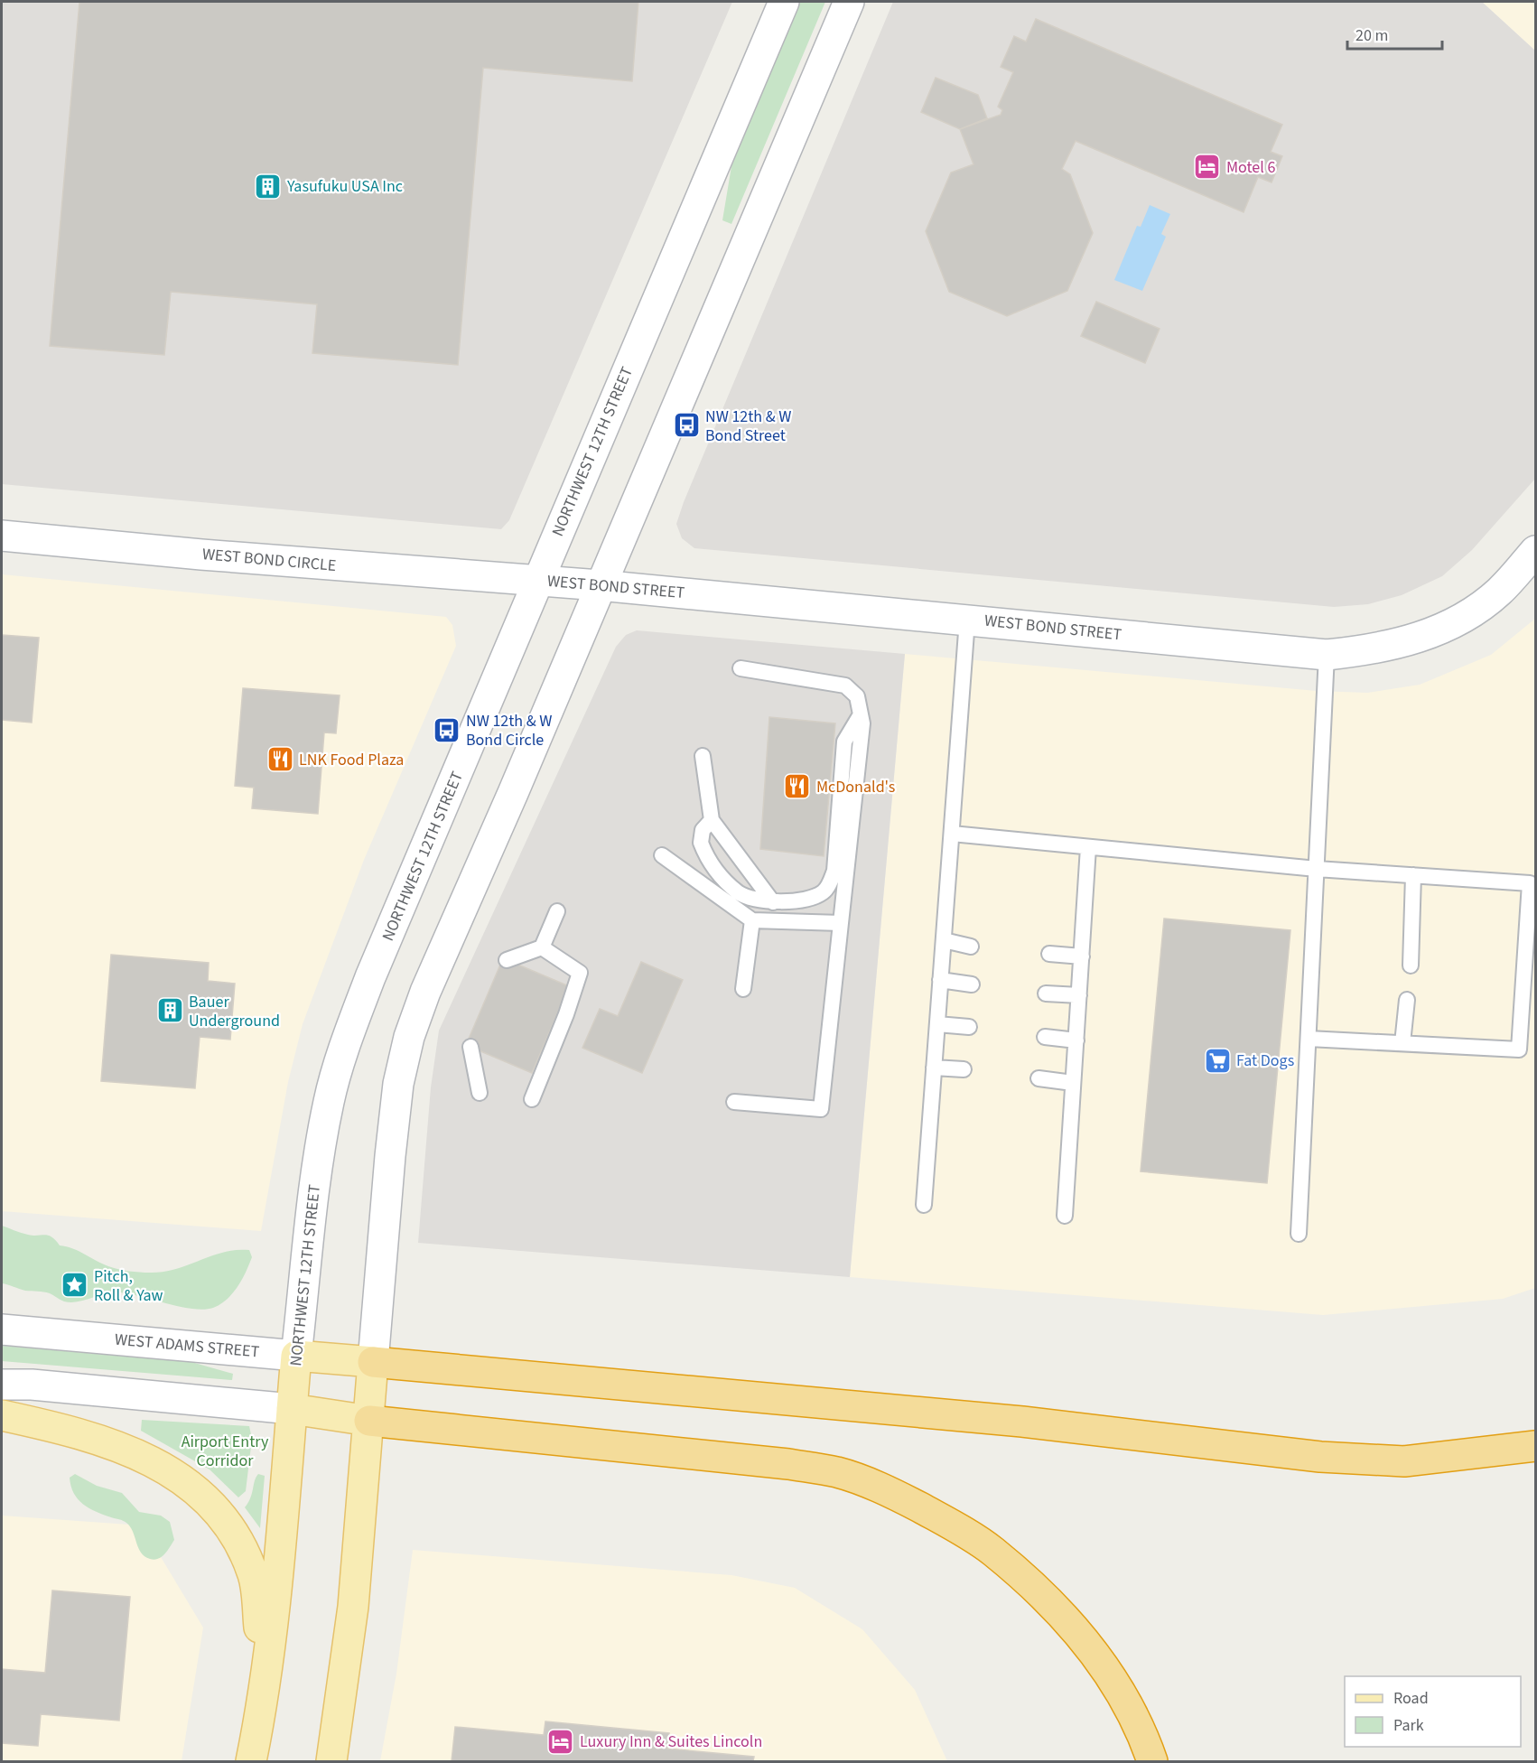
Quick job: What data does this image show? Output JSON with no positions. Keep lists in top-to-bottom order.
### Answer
{
  "streets": {
    "main road": [
      "NORTHWEST 12TH STREET",
      "WEST BOND CIRCLE",
      "WEST BOND STREET",
      "WEST ADAMS STREET"
    ]
  },
  "crossings": [
    ["NORTHWEST 12TH STREET", "WEST BOND CIRCLE"],
    ["NORTHWEST 12TH STREET", "WEST BOND STREET"],
    ["NORTHWEST 12TH STREET", "WEST ADAMS STREET"],
    ["WEST BOND CIRCLE", "WEST BOND STREET"]
  ],
  "parks": ["Airport Entry Corridor"],
  "places": {
    "hotel": ["Motel 6", "Luxury Inn & Suites Lincoln"],
    "building": ["Yasufuku USA Inc", "Bauer Underground"],
    "bus stop": ["NW 12th & W Bond Street", "NW 12th & W Bond Circle"],
    "restaurant": ["LNK Food Plaza", "McDonald's"],
    "supermarket": ["Fat Dogs"],
    "place": ["Pitch, Roll & Yaw"]
  },
  "legend": ["Road", "Park"],
  "scale_bar": "20 m"
}
